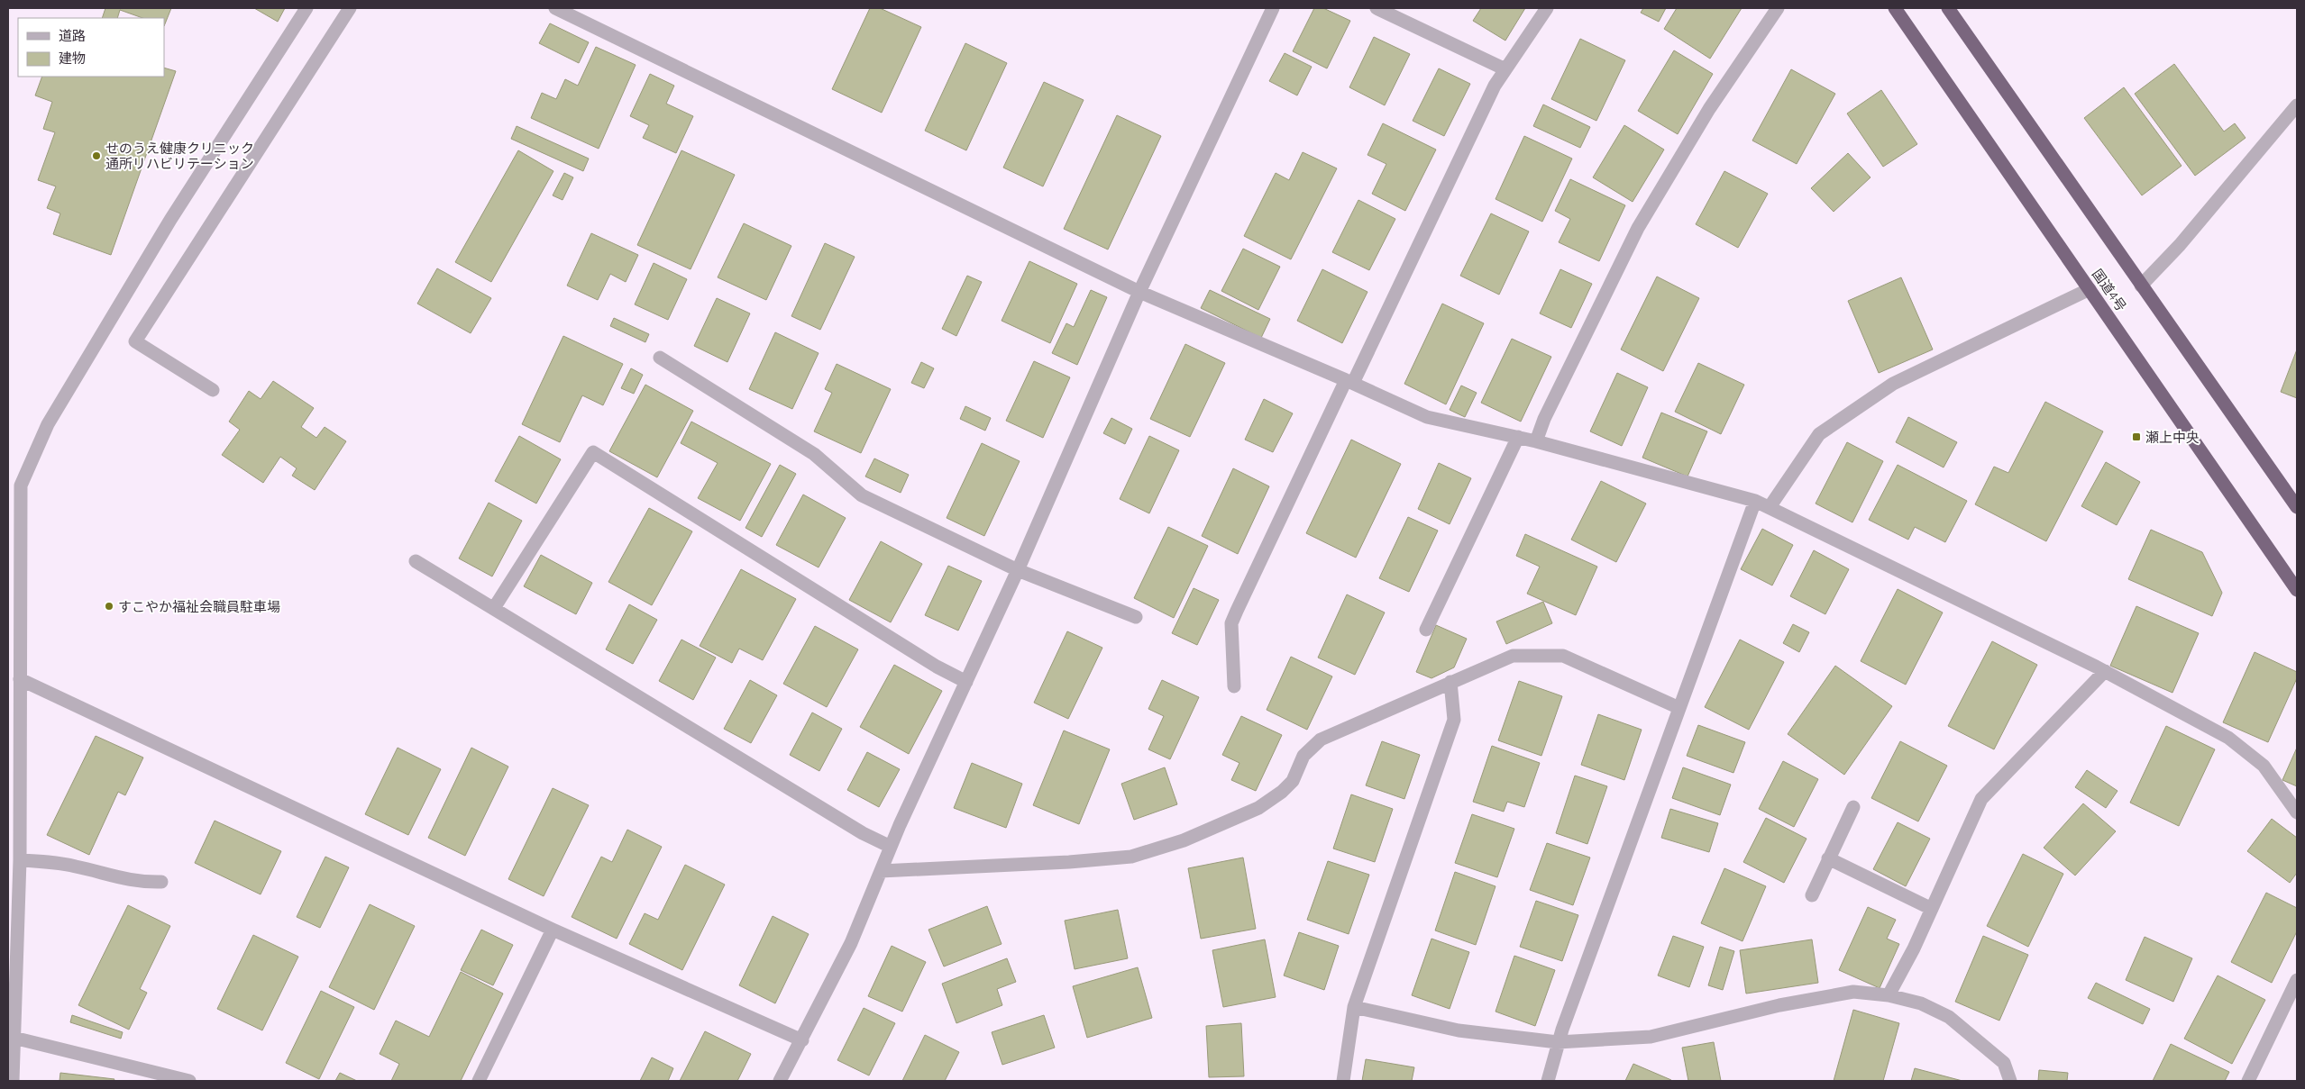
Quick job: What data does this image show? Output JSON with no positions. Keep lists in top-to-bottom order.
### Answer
{
  "streets": {
    "highway": ["国道4号"]
  },
  "places": {
    "other": ["せのうえ健康クリニック 通所リハビリテーション", "すこやか福祉会職員駐車場"],
    "transit": ["瀬上中央"]
  },
  "legend": ["道路", "建物"]
}
